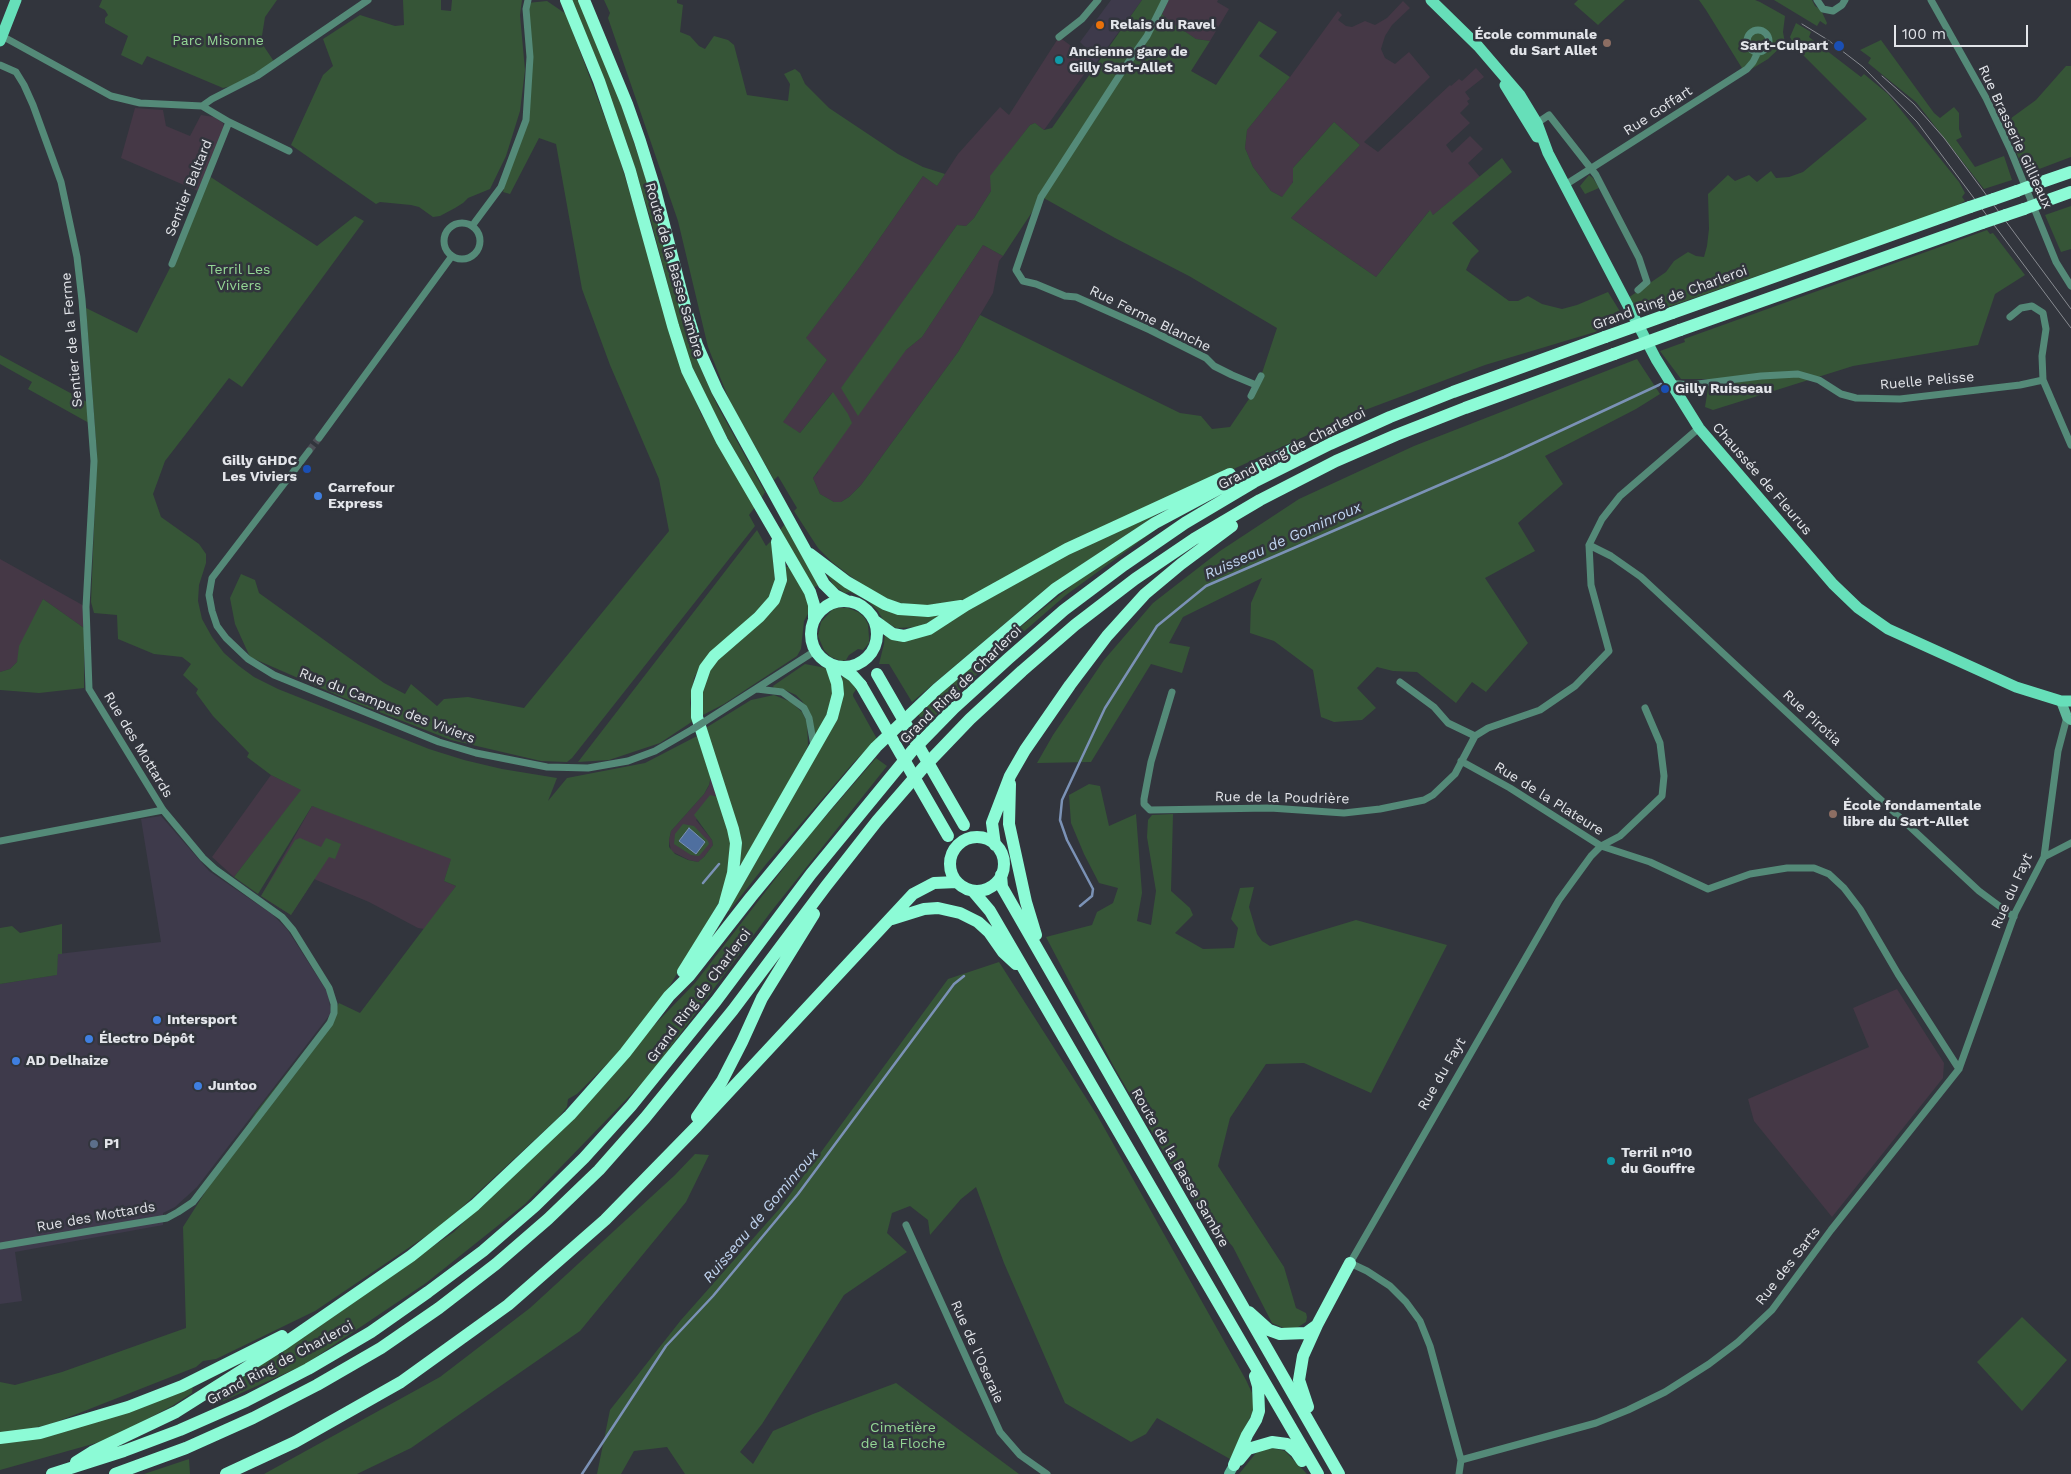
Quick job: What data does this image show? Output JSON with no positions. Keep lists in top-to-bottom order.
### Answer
{
  "streets": {
    "highway": ["Route de la Basse Sambre", "Grand Ring de Charleroi"],
    "main road": ["Chaussée de Fleurus"],
    "street": [
      "Rue Goffart",
      "Rue Brasserie Gillieaux",
      "Sentier Baltard",
      "Rue Ferme Blanche",
      "Sentier de la Ferme",
      "Ruelle Pelisse",
      "Rue du Campus des Viviers",
      "Rue Pirotia",
      "Rue des Mottards",
      "Rue de la Poudrière",
      "Rue de la Plateure",
      "Rue du Fayt",
      "Rue des Sarts",
      "Rue de l'Oseraie"
    ]
  },
  "crossings": [
    ["Rue Goffart", "Chaussée de Fleurus"],
    ["Route de la Basse Sambre", "Rue du Campus des Viviers"],
    ["Sentier de la Ferme", "Rue des Mottards"],
    ["Ruelle Pelisse", "Chaussée de Fleurus"],
    ["Rue Pirotia", "Rue du Fayt"],
    ["Rue de la Poudrière", "Rue de la Plateure"],
    ["Rue de la Plateure", "Rue du Fayt"],
    ["Rue de la Plateure", "Rue des Sarts"],
    ["Rue du Fayt", "Rue des Sarts"]
  ],
  "water": ["Ruisseau de Gominroux"],
  "parks": ["Parc Misonne", "Terril Les Viviers", "Cimetière de la Floche"],
  "places": [
    "Relais du Ravel",
    "École communale du Sart Allet",
    "Sart-Culpart",
    "Ancienne gare de Gilly Sart-Allet",
    "Gilly Ruisseau",
    "Gilly GHDC Les Viviers",
    "Carrefour Express",
    "École fondamentale libre du Sart-Allet",
    "Intersport",
    "Électro Dépôt",
    "AD Delhaize",
    "Juntoo",
    "P1",
    "Terril n°10 du Gouffre"
  ],
  "scale_bar": "100 m"
}
